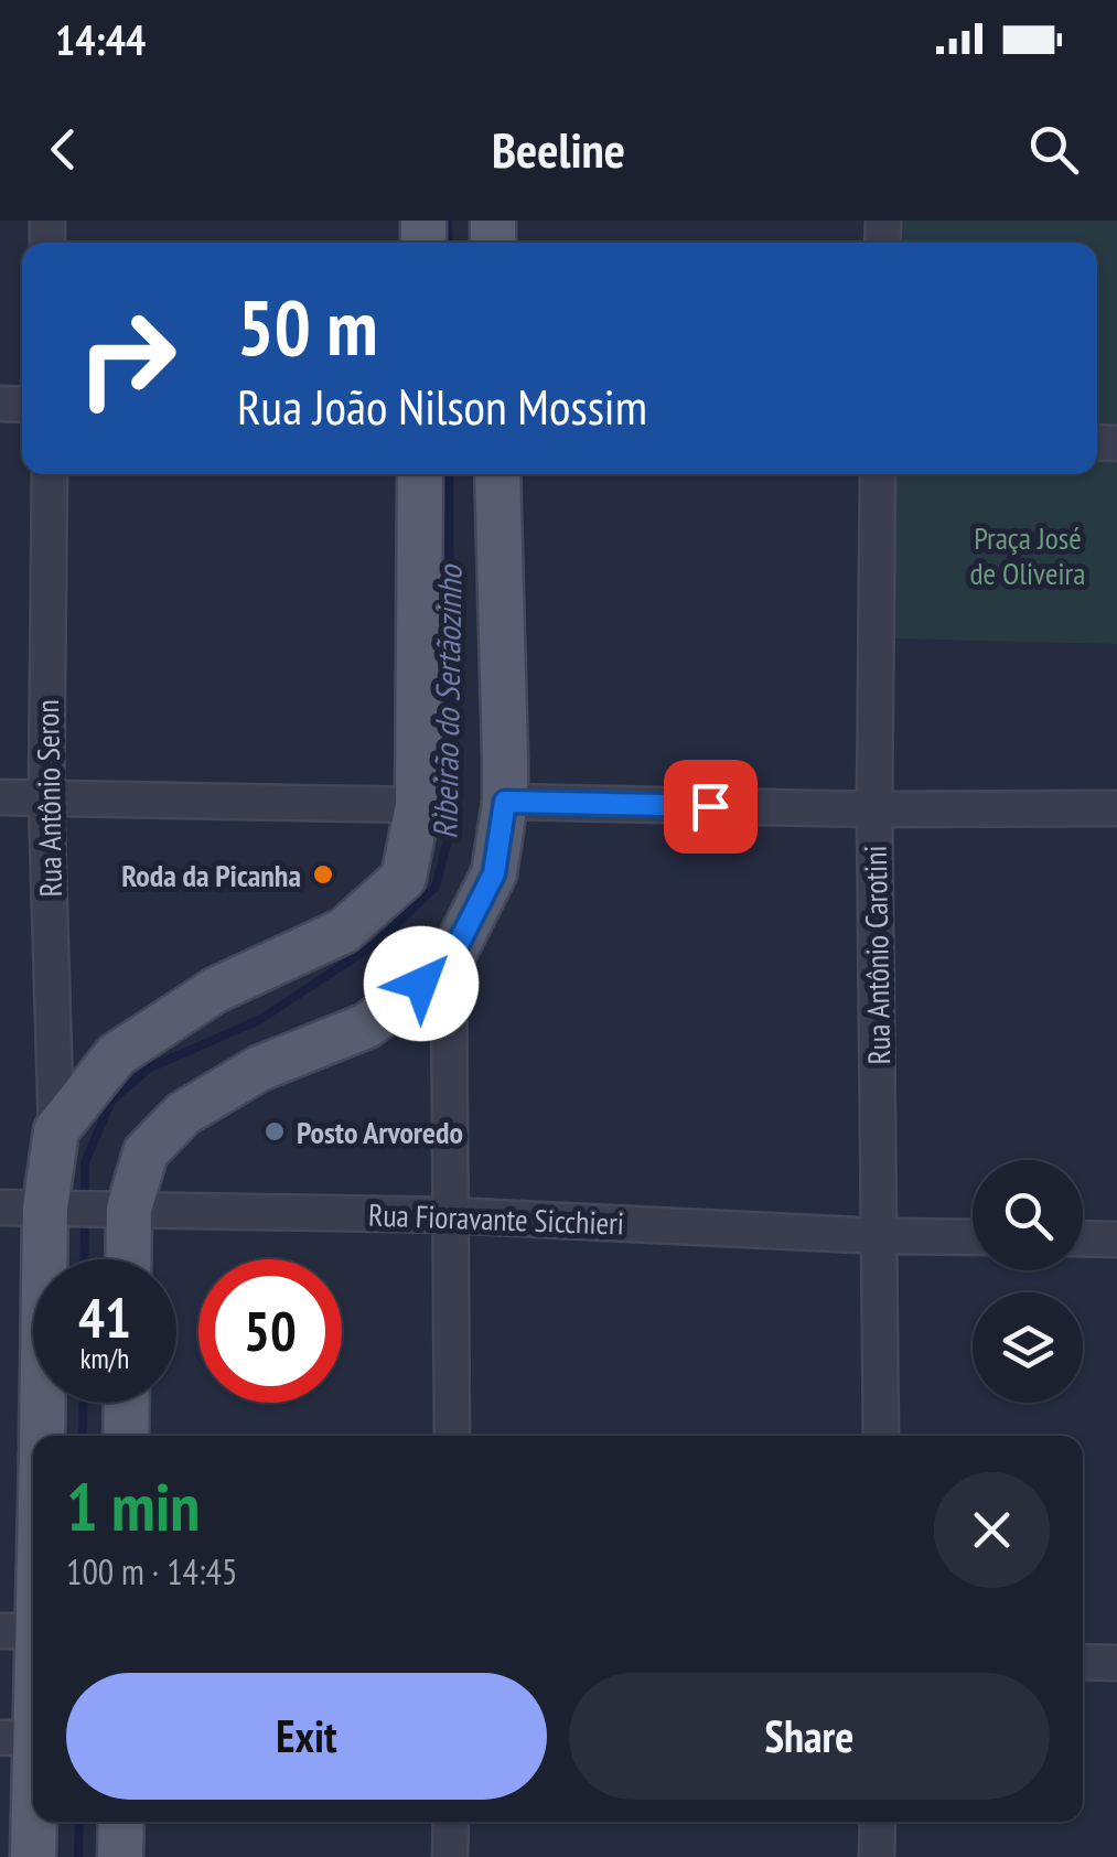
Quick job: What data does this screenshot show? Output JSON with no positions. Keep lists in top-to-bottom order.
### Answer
{
  "streets": {
    "street": ["Rua Antônio Seron", "Rua Antônio Carotini", "Rua Fioravante Sicchieri"]
  },
  "crossings": [
    ["Rua Antônio Carotini", "Rua Fioravante Sicchieri"]
  ],
  "water": ["Ribeirão do Sertãozinho"],
  "parks": ["Praça José de Oliveira"],
  "places": ["Roda da Picanha", "Posto Arvoredo"],
  "page": {
    "status": "14:44",
    "header": "Beeline",
    "turn": ["50 m", "Rua João Nilson Mossim"],
    "speed": "41 km/h",
    "limit": "50",
    "heading": ["1 min", "100 m · 14:45"],
    "buttons": ["Exit", "Share"]
  }
}
